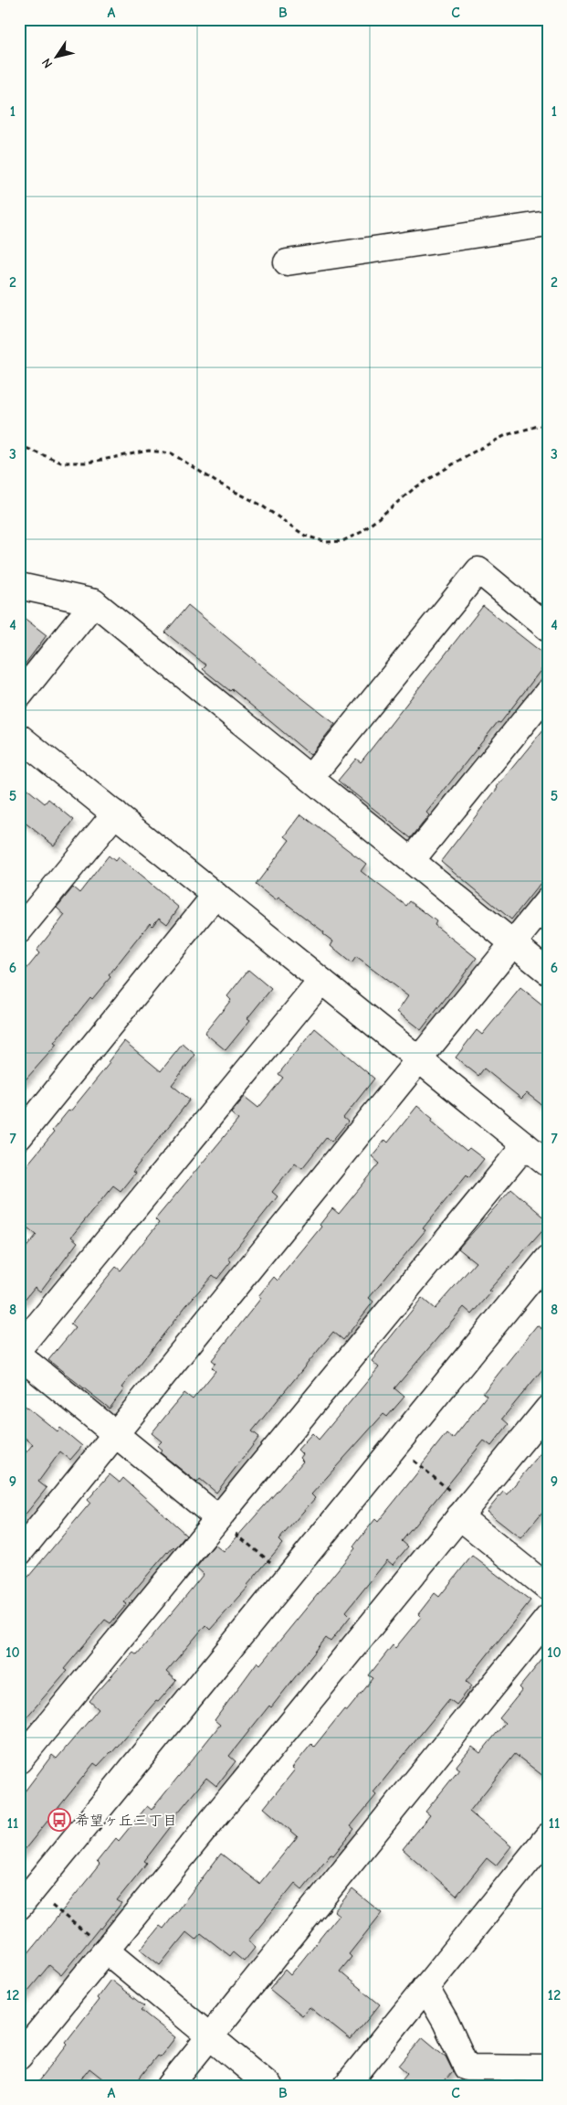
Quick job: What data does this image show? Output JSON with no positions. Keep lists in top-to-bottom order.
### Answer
{
  "places": {
    "bus stop": ["希望ヶ丘三丁目"]
  },
  "north": "bottom left",
  "grid": {
    "columns": ["A", "B", "C"],
    "rows": [
      "1",
      "2",
      "3",
      "4",
      "5",
      "6",
      "7",
      "8",
      "9",
      "10",
      "11",
      "12"
    ]
  }
}
